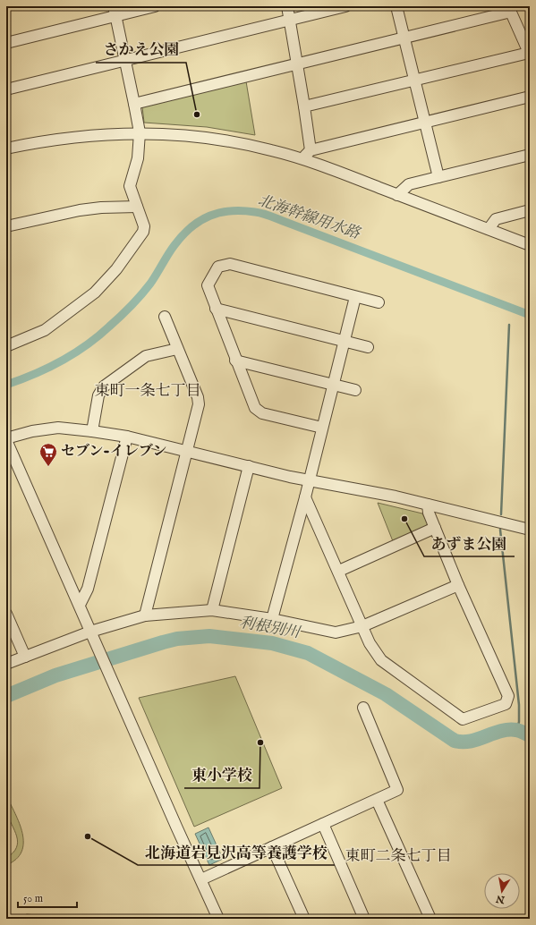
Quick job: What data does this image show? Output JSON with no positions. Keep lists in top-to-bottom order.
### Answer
{
  "districts": ["東町一条七丁目", "東町二条七丁目"],
  "water": ["北海幹線用水路", "利根別川"],
  "places": {
    "other": [
      "さかえ公園",
      "あずま公園",
      "東小学校",
      "北海道岩見沢高等養護学校"
    ],
    "supermarket": ["セブン-イレブン"]
  },
  "scale_bar": "50 m",
  "north": "bottom"
}
